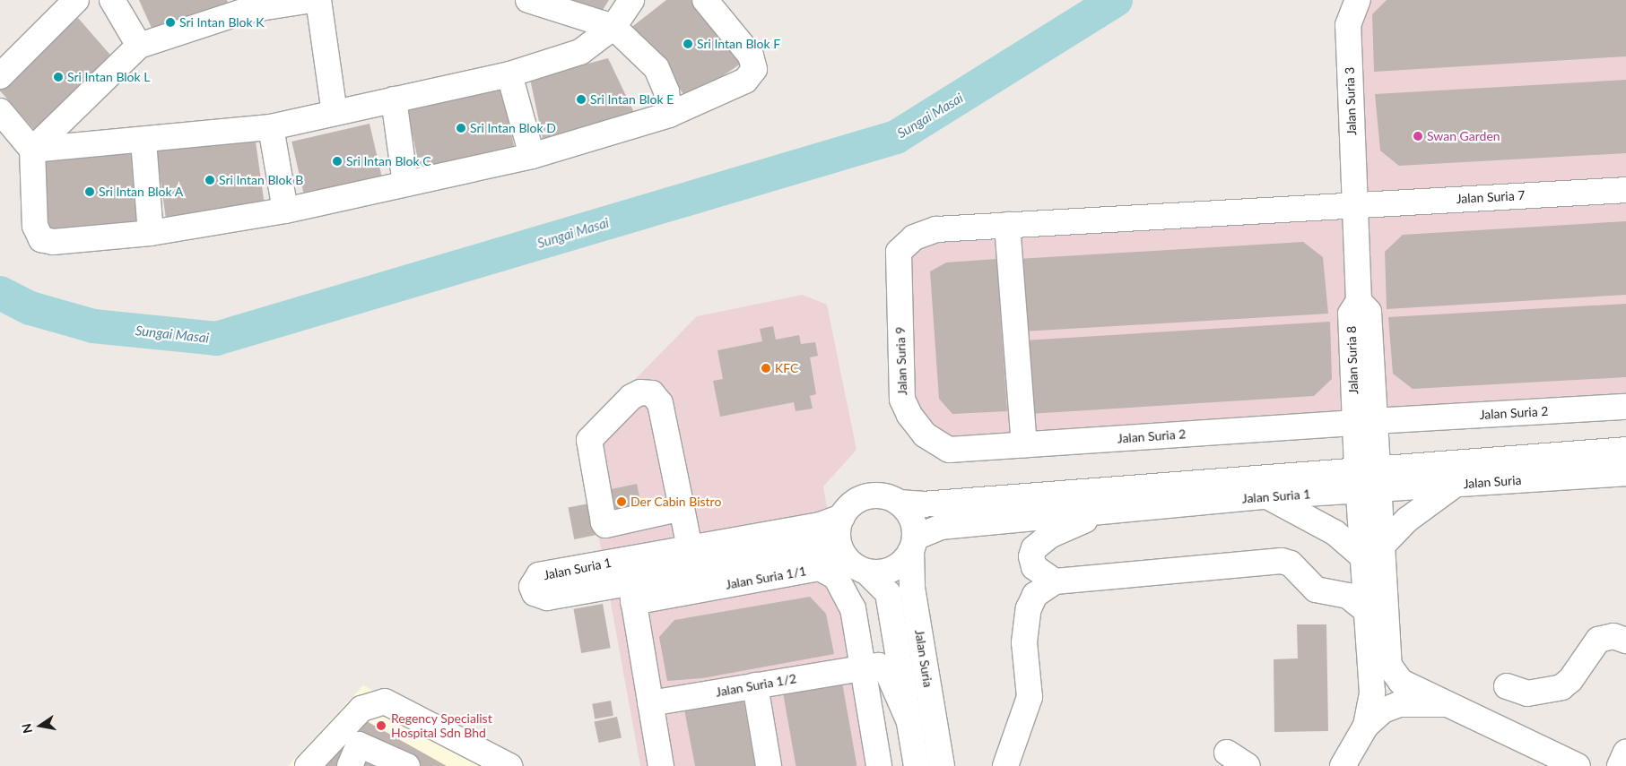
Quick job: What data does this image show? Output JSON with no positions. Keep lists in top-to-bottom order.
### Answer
{
  "streets": {
    "street": [
      "Jalan Suria 3",
      "Jalan Suria 7",
      "Jalan Suria 8",
      "Jalan Suria 9",
      "Jalan Suria 2",
      "Jalan Suria",
      "Jalan Suria 1",
      "Jalan Suria 1/1",
      "Jalan Suria 1/2"
    ]
  },
  "crossings": [
    ["Jalan Suria 3", "Jalan Suria 7"],
    ["Jalan Suria 3", "Jalan Suria 8"],
    ["Jalan Suria 7", "Jalan Suria 8"],
    ["Jalan Suria 7", "Jalan Suria 9"],
    ["Jalan Suria 8", "Jalan Suria 2"],
    ["Jalan Suria 8", "Jalan Suria"],
    ["Jalan Suria 8", "Jalan Suria 1"],
    ["Jalan Suria 9", "Jalan Suria 2"],
    ["Jalan Suria", "Jalan Suria 1"],
    ["Jalan Suria", "Jalan Suria 1/2"],
    ["Jalan Suria 1", "Jalan Suria 1/1"],
    ["Jalan Suria 1/1", "Jalan Suria 1/2"]
  ],
  "water": ["Sungai Masai"],
  "places": [
    "Sri Intan Blok K",
    "Sri Intan Blok F",
    "Sri Intan Blok L",
    "Sri Intan Blok E",
    "Sri Intan Blok D",
    "Swan Garden",
    "Sri Intan Blok C",
    "Sri Intan Blok B",
    "Sri Intan Blok A",
    "KFC",
    "Der Cabin Bistro",
    "Regency Specialist Hospital Sdn Bhd"
  ],
  "north": "left"
}
